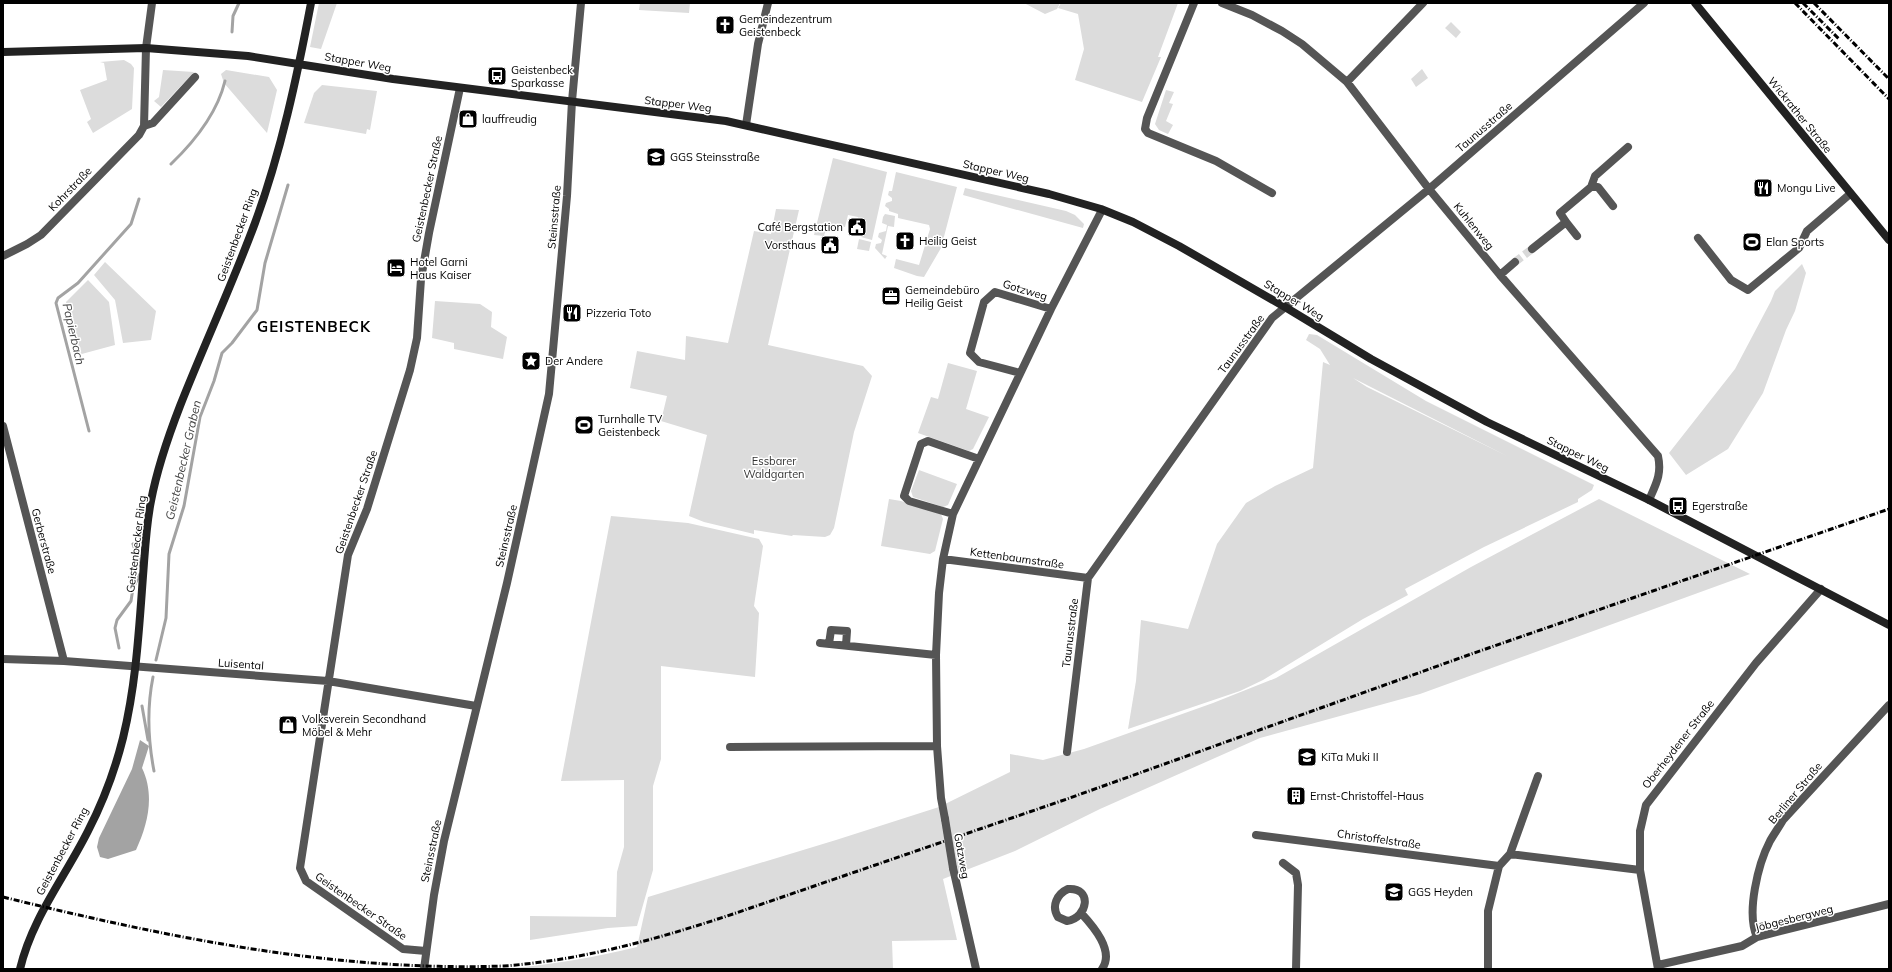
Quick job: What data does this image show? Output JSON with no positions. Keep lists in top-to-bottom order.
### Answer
{
  "streets": {
    "main road": ["Stapper Weg", "Wickrather Straße", "Geistenbecker Ring"],
    "street": [
      "Taunusstraße",
      "Kohrstraße",
      "Geistenbecker Straße",
      "Steinsstraße",
      "Kuhlenweg",
      "Gotzweg",
      "Gerberstraße",
      "Kettenbaumstraße",
      "Luisental",
      "Oberheydener Straße",
      "Berliner Straße",
      "Christoffelstraße",
      "Jöbgesbergweg"
    ]
  },
  "crossings": [
    ["Stapper Weg", "Taunusstraße"],
    ["Stapper Weg", "Geistenbecker Straße"],
    ["Stapper Weg", "Steinsstraße"],
    ["Stapper Weg", "Kuhlenweg"],
    ["Stapper Weg", "Geistenbecker Ring"],
    ["Stapper Weg", "Gotzweg"],
    ["Stapper Weg", "Oberheydener Straße"],
    ["Taunusstraße", "Kuhlenweg"],
    ["Taunusstraße", "Kettenbaumstraße"],
    ["Geistenbecker Straße", "Steinsstraße"],
    ["Geistenbecker Straße", "Luisental"],
    ["Steinsstraße", "Luisental"],
    ["Geistenbecker Ring", "Luisental"],
    ["Gotzweg", "Kettenbaumstraße"],
    ["Gerberstraße", "Luisental"],
    ["Oberheydener Straße", "Jöbgesbergweg"],
    ["Berliner Straße", "Jöbgesbergweg"]
  ],
  "districts": ["GEISTENBECK"],
  "water": ["Papierbach", "Geistenbecker Graben"],
  "parks": ["Essbarer Waldgarten"],
  "places": {
    "church": ["Gemeindezentrum Geistenbeck", "Heilig Geist"],
    "bus stop": ["Geistenbeck Sparkasse", "Egerstraße"],
    "shop": ["lauffreudig", "Volksverein Secondhand Möbel & Mehr"],
    "school or university": ["GGS Steinsstraße", "KiTa Muki II", "GGS Heyden"],
    "restaurant": ["Mongu Live", "Pizzeria Toto"],
    "public building": ["Café Bergstation", "Vorsthaus"],
    "sports": ["Elan Sports", "Turnhalle TV Geistenbeck"],
    "hotel": ["Hotel Garni Haus Kaiser"],
    "office": ["Gemeindebüro Heilig Geist"],
    "place": ["Der Andere"],
    "building": ["Ernst-Christoffel-Haus"]
  }
}
